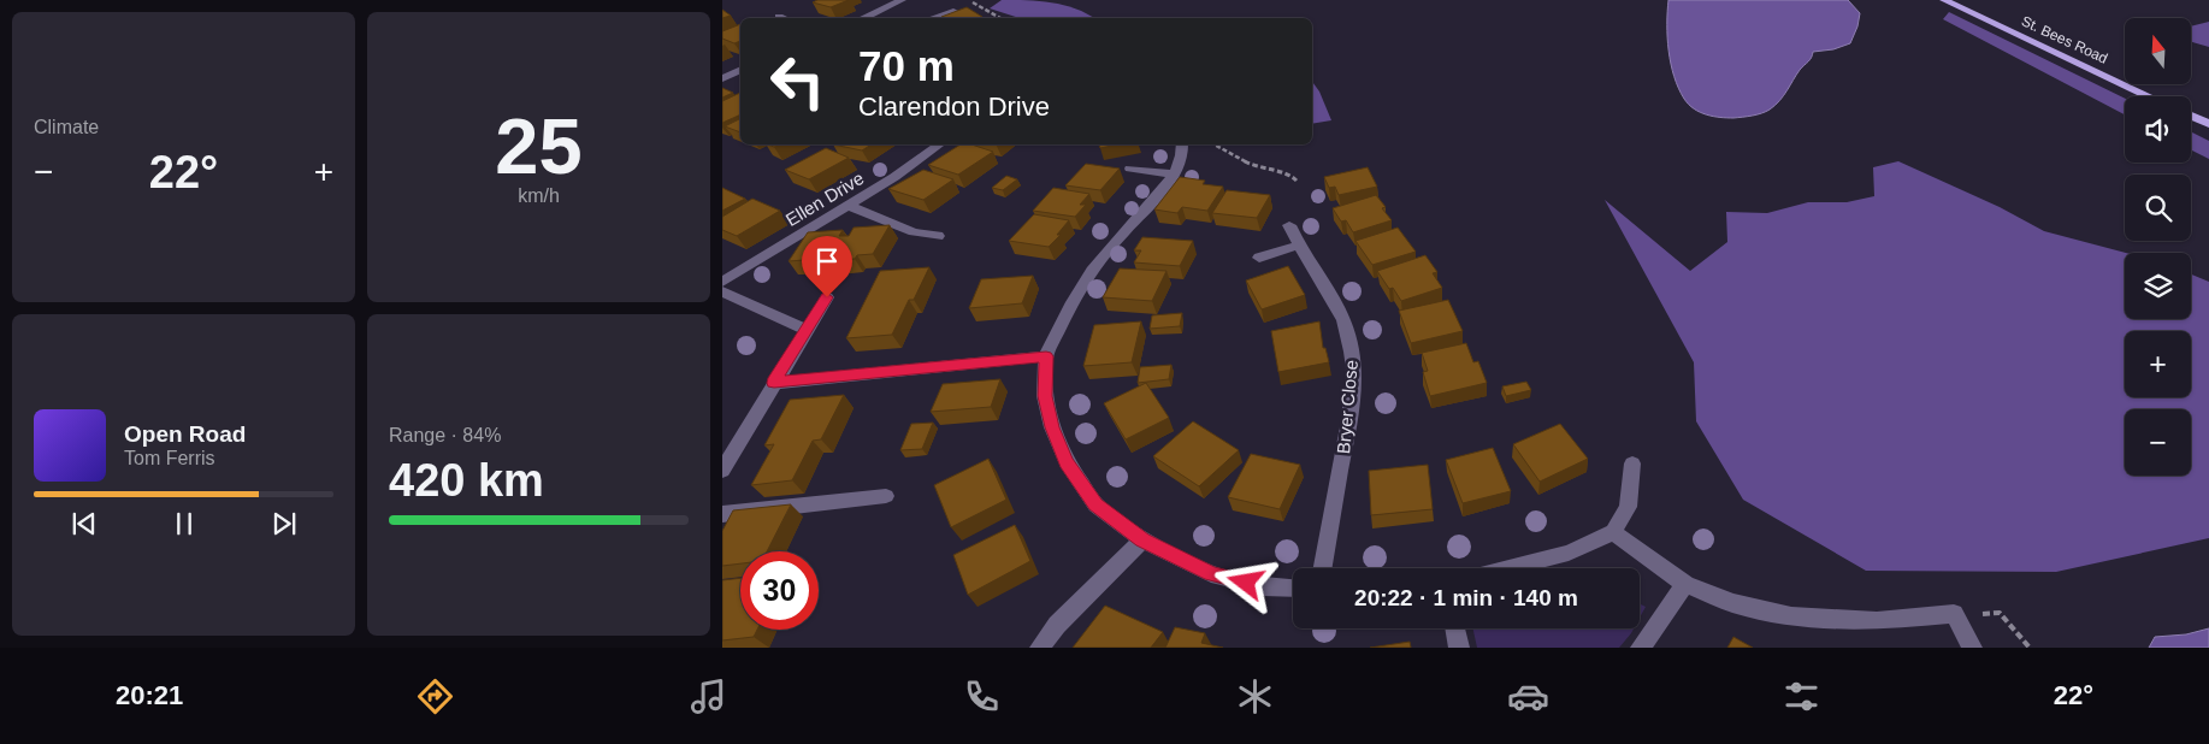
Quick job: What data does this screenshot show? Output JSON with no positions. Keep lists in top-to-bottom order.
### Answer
{
  "streets": {
    "main road": ["St. Bees Road"],
    "street": ["Ellen Drive", "Bryer Close"]
  },
  "north": "top",
  "page": {
    "tile": [
      "Climate",
      ["25", "km/h"],
      ["Range · 84%", "420 km"]
    ],
    "map_buttons": ["+", "−"],
    "turn": ["70 m", "Clarendon Drive"],
    "heat": ["−", "22°", "+"],
    "song": ["Open Road", "Tom Ferris"],
    "limit": "30",
    "trip": "20:22 · 1 min · 140 m",
    "tabs": ["20:21", "22°"]
  }
}
